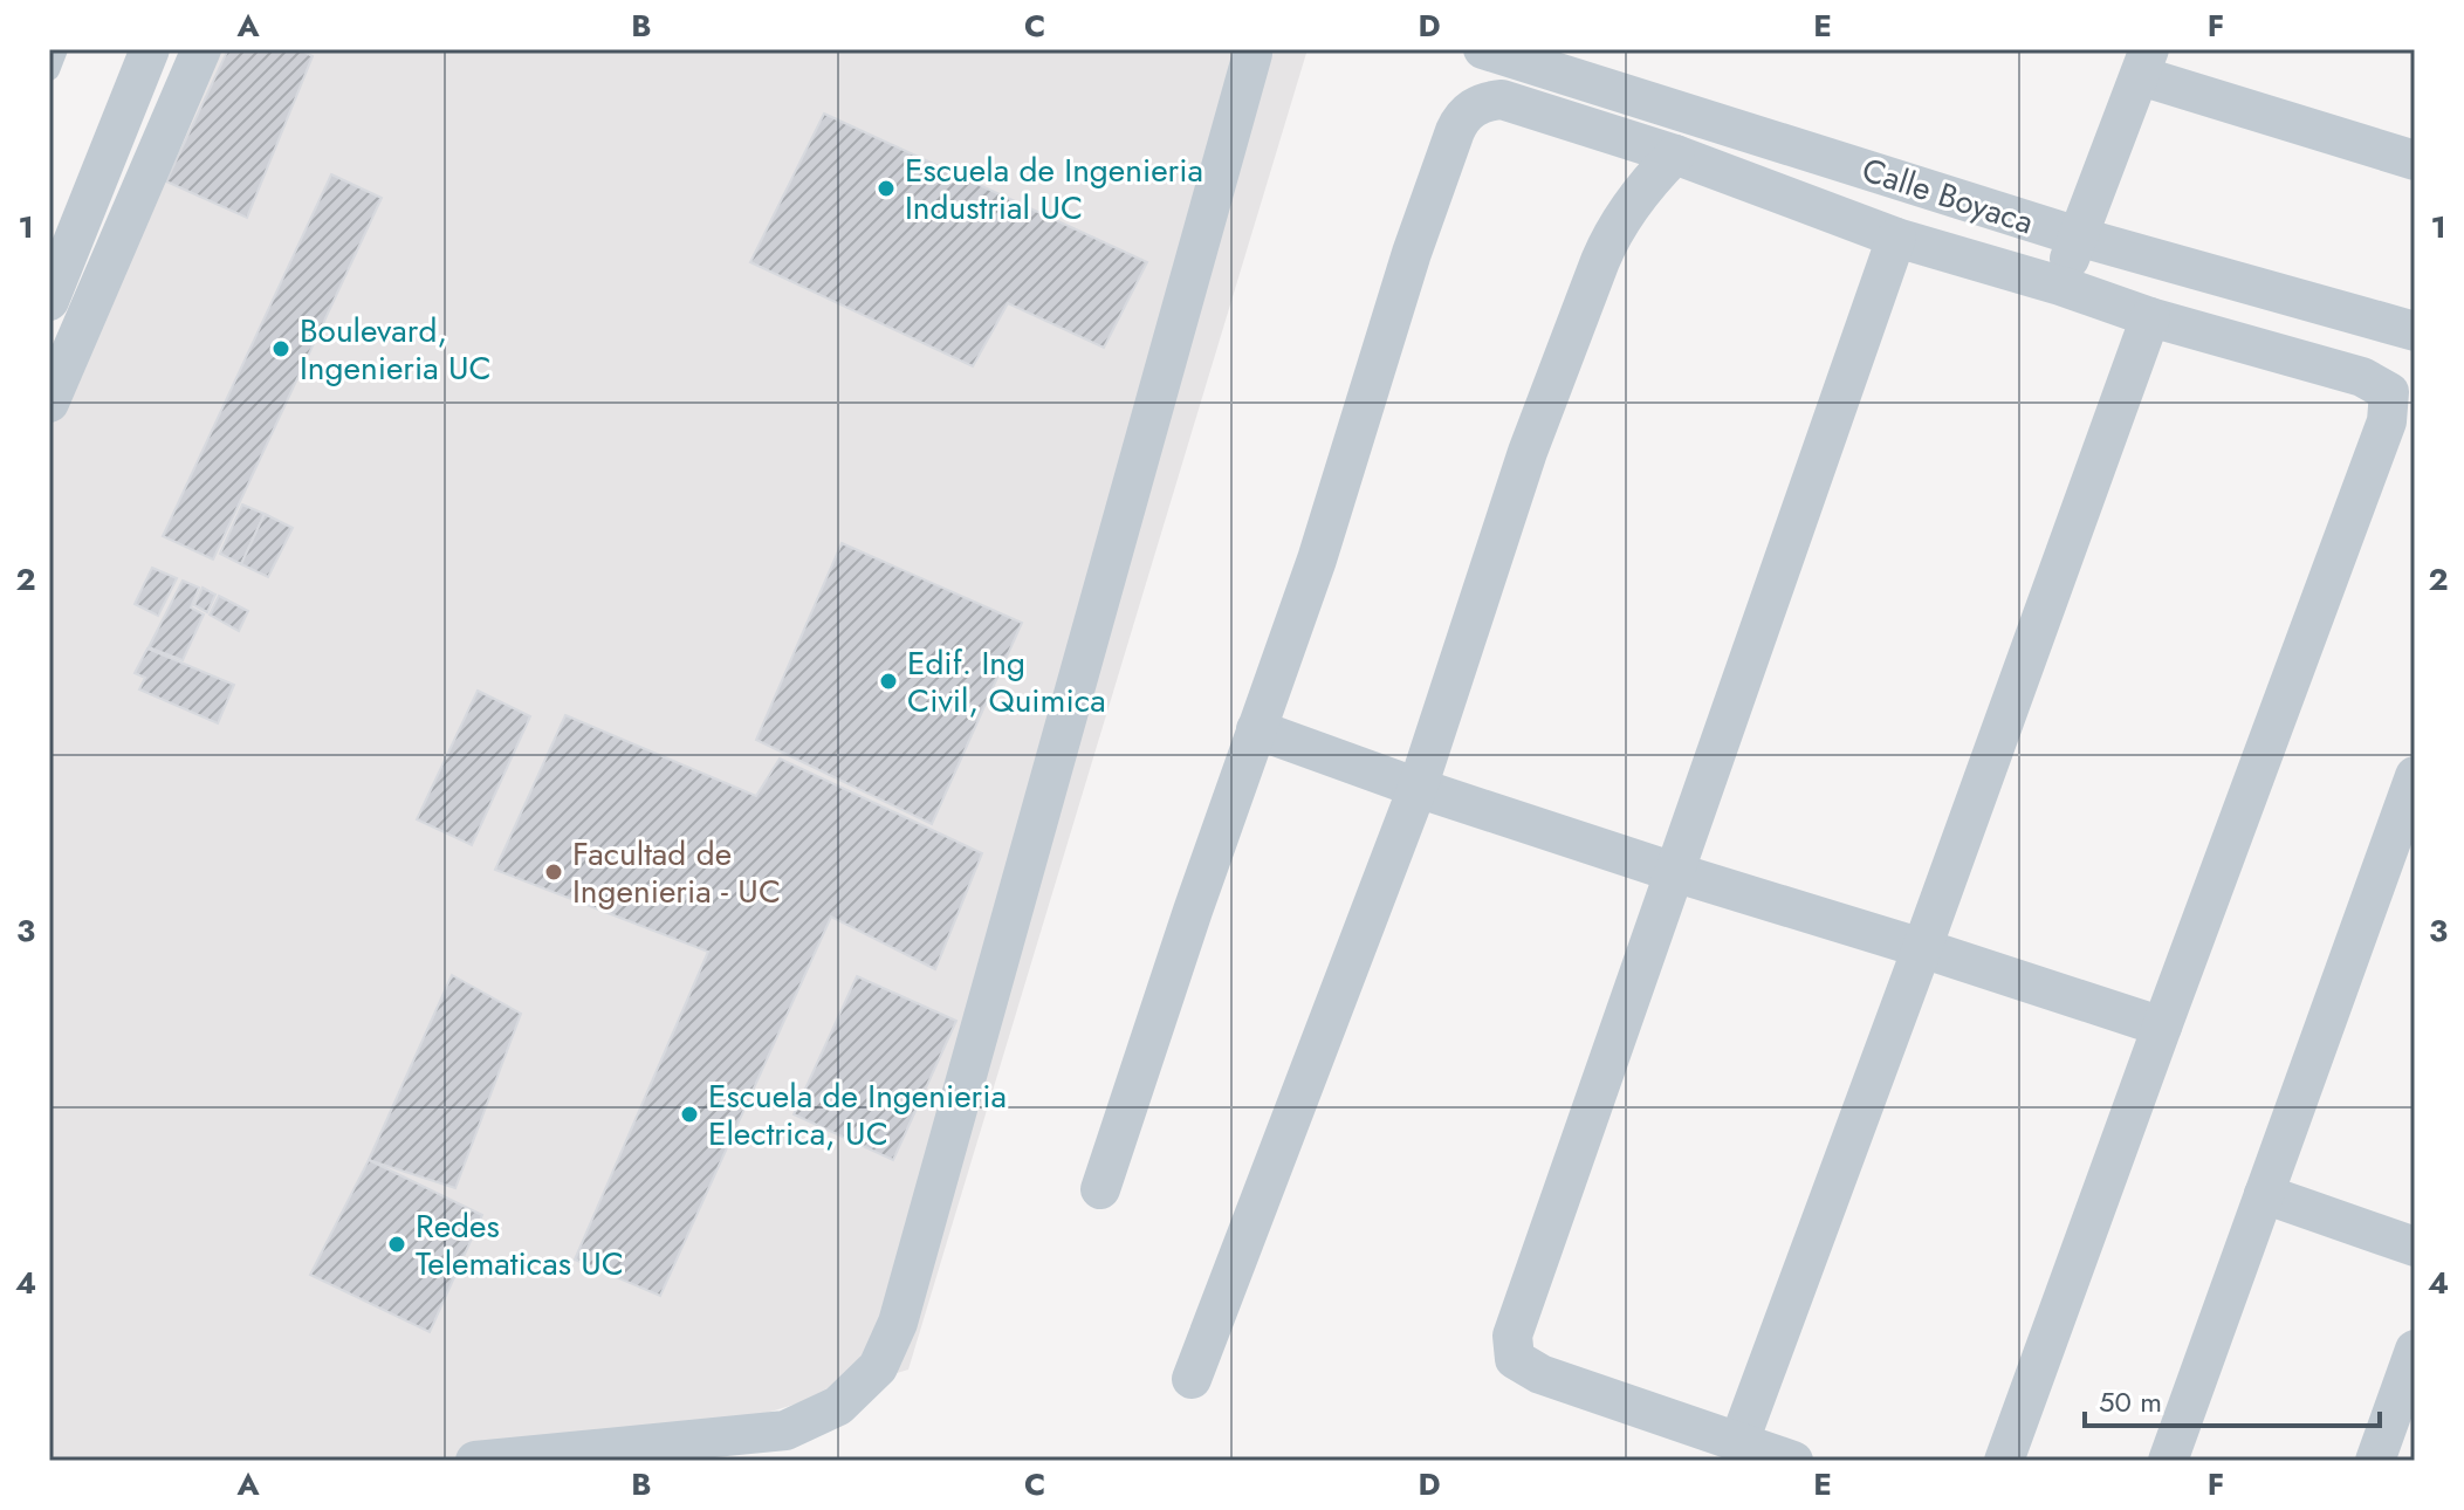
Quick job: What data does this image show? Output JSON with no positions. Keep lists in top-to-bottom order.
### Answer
{
  "streets": {
    "street": ["Calle Boyaca"]
  },
  "places": [
    "Escuela de Ingenieria Industrial UC",
    "Boulevard, Ingenieria UC",
    "Edif. Ing Civil, Quimica",
    "Facultad de Ingenieria - UC",
    "Escuela de Ingenieria Electrica, UC",
    "Redes Telematicas UC"
  ],
  "scale_bar": "50 m",
  "grid": {
    "columns": [
      "A",
      "B",
      "C",
      "D",
      "E",
      "F"
    ],
    "rows": [
      "1",
      "2",
      "3",
      "4"
    ]
  }
}
